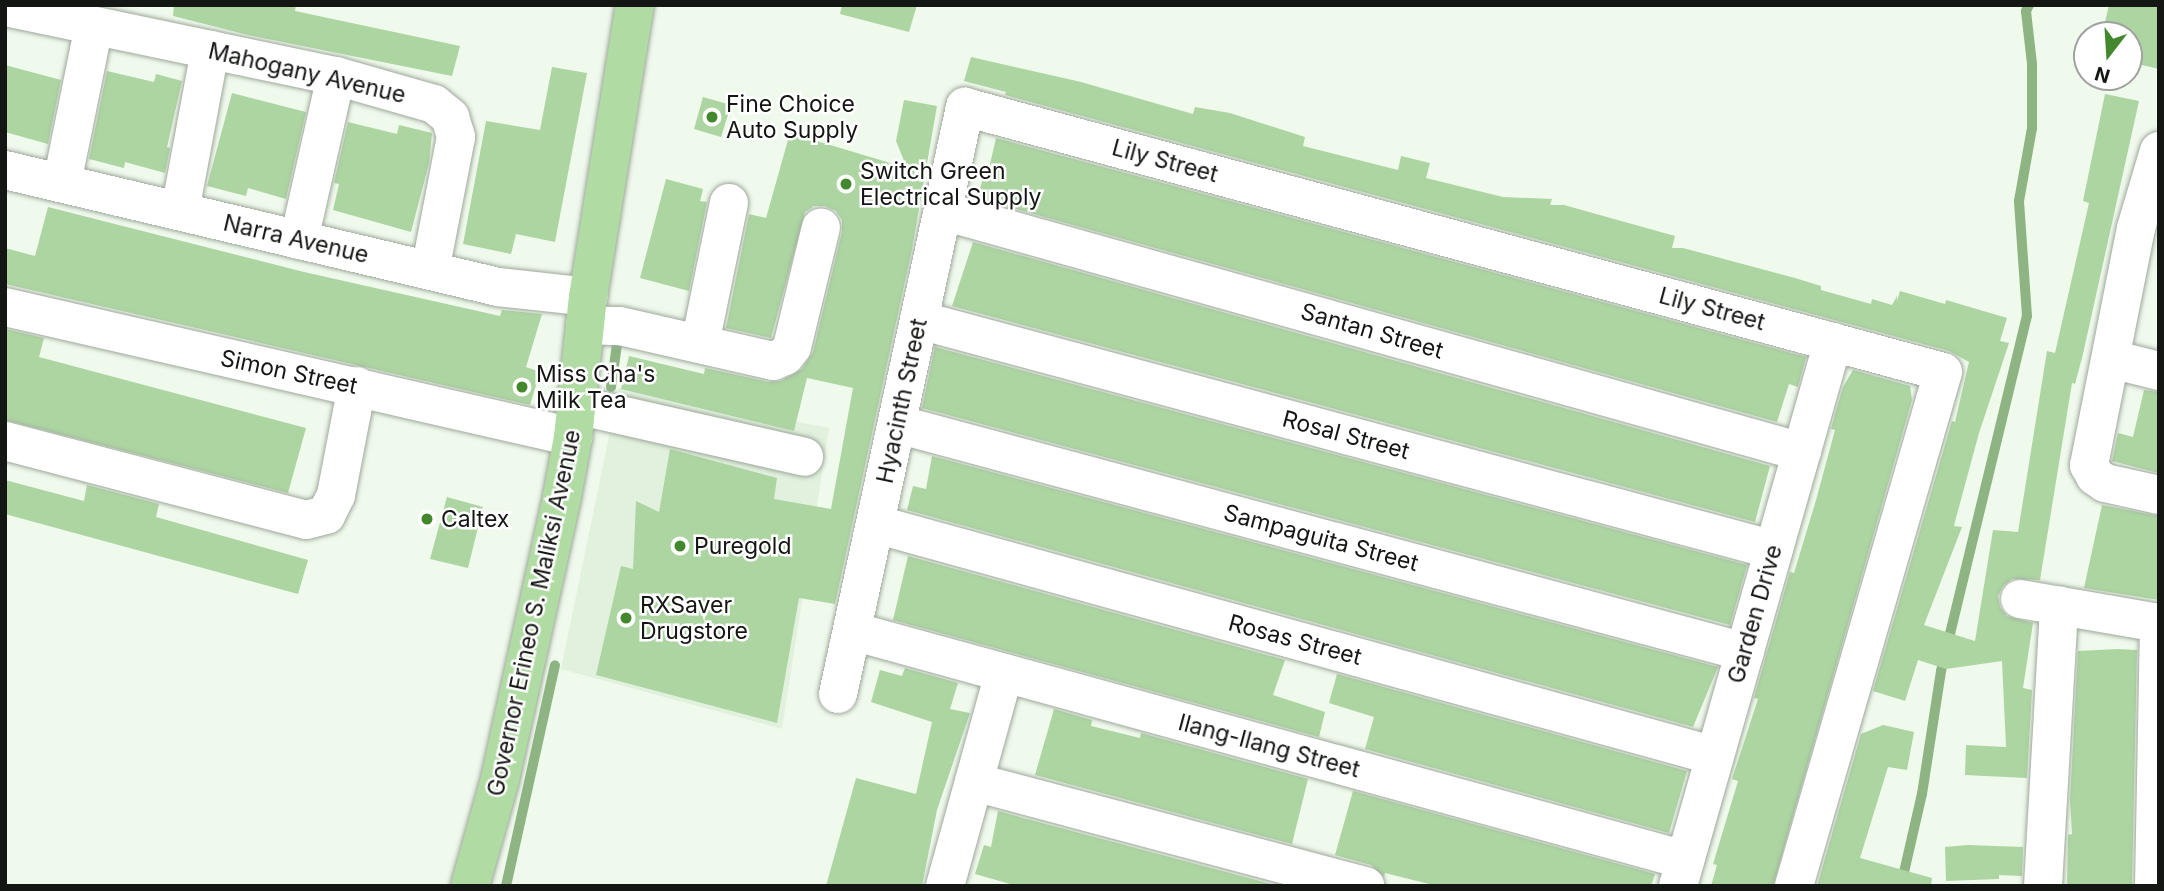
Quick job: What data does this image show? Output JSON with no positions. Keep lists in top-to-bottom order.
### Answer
{
  "streets": {
    "main road": ["Governor Erineo S. Maliksi Avenue"],
    "street": [
      "Mahogany Avenue",
      "Lily Street",
      "Narra Avenue",
      "Santan Street",
      "Simon Street",
      "Hyacinth Street",
      "Rosal Street",
      "Sampaguita Street",
      "Garden Drive",
      "Rosas Street",
      "Ilang-Ilang Street"
    ]
  },
  "crossings": [
    ["Mahogany Avenue", "Narra Avenue"],
    ["Lily Street", "Hyacinth Street"],
    ["Lily Street", "Garden Drive"],
    ["Narra Avenue", "Governor Erineo S. Maliksi Avenue"],
    ["Santan Street", "Hyacinth Street"],
    ["Santan Street", "Garden Drive"],
    ["Simon Street", "Governor Erineo S. Maliksi Avenue"],
    ["Hyacinth Street", "Rosal Street"],
    ["Hyacinth Street", "Sampaguita Street"],
    ["Hyacinth Street", "Rosas Street"],
    ["Hyacinth Street", "Ilang-Ilang Street"],
    ["Rosal Street", "Garden Drive"],
    ["Sampaguita Street", "Garden Drive"],
    ["Garden Drive", "Rosas Street"],
    ["Garden Drive", "Ilang-Ilang Street"]
  ],
  "places": [
    "Fine Choice Auto Supply",
    "Switch Green Electrical Supply",
    "Miss Cha's Milk Tea",
    "Caltex",
    "Puregold",
    "RXSaver Drugstore"
  ],
  "north": "bottom"
}
